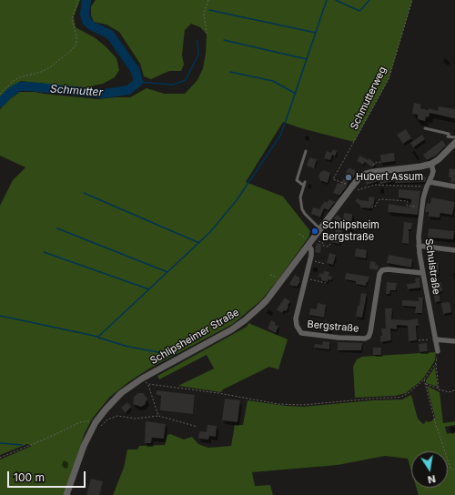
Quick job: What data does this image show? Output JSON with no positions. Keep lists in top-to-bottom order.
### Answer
{
  "streets": {
    "street": ["Schulstraße", "Bergstraße", "Schlipsheimer Straße"],
    "path": ["Schmutterweg"]
  },
  "crossings": [
    ["Schmutterweg", "Schlipsheimer Straße"],
    ["Schulstraße", "Bergstraße"],
    ["Schulstraße", "Schlipsheimer Straße"],
    ["Bergstraße", "Schlipsheimer Straße"]
  ],
  "water": ["Schmutter"],
  "places": ["Hubert Assum", "Schlipsheim Bergstraße"],
  "scale_bar": "100 m",
  "north": "bottom"
}
